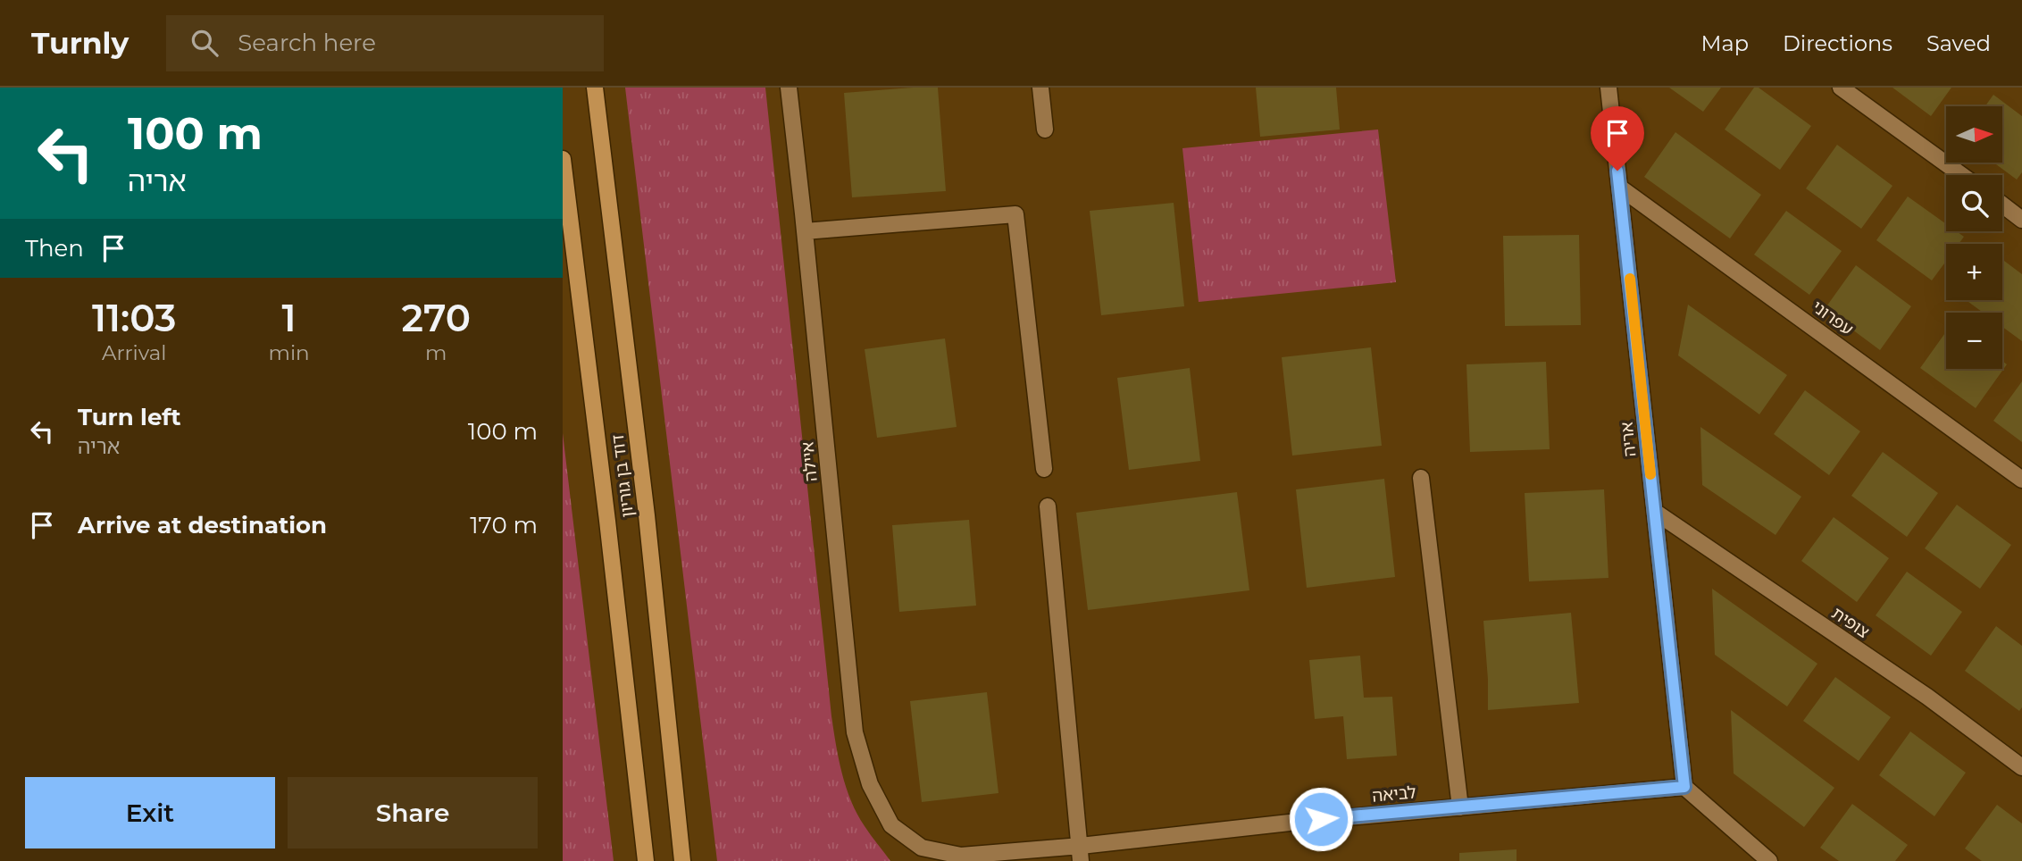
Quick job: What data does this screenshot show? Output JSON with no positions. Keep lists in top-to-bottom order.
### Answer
{
  "streets": {
    "main road": ["דוד בן גוריון"],
    "street": [
      "עפרוני",
      "אריה",
      "איילה",
      "צופית",
      "לביאה"
    ]
  },
  "crossings": [
    ["עפרוני", "אריה"],
    ["אריה", "צופית"],
    ["אריה", "לביאה"],
    ["איילה", "לביאה"]
  ],
  "north": "right",
  "page": {
    "header": "Turnly",
    "search": "Search here",
    "nav": ["Map", "Directions", "Saved"],
    "turn": ["100 m", "אריה"],
    "map_buttons": ["+", "−"],
    "then": "Then",
    "eta": [
      "11:03",
      "Arrival",
      "1",
      "min",
      "270",
      "m"
    ],
    "list": [
      {
        "name": "Turn left",
        "note": "אריה",
        "value": "100 m"
      },
      {
        "name": "Arrive at destination",
        "value": "170 m"
      }
    ],
    "buttons": ["Exit", "Share"]
  }
}
